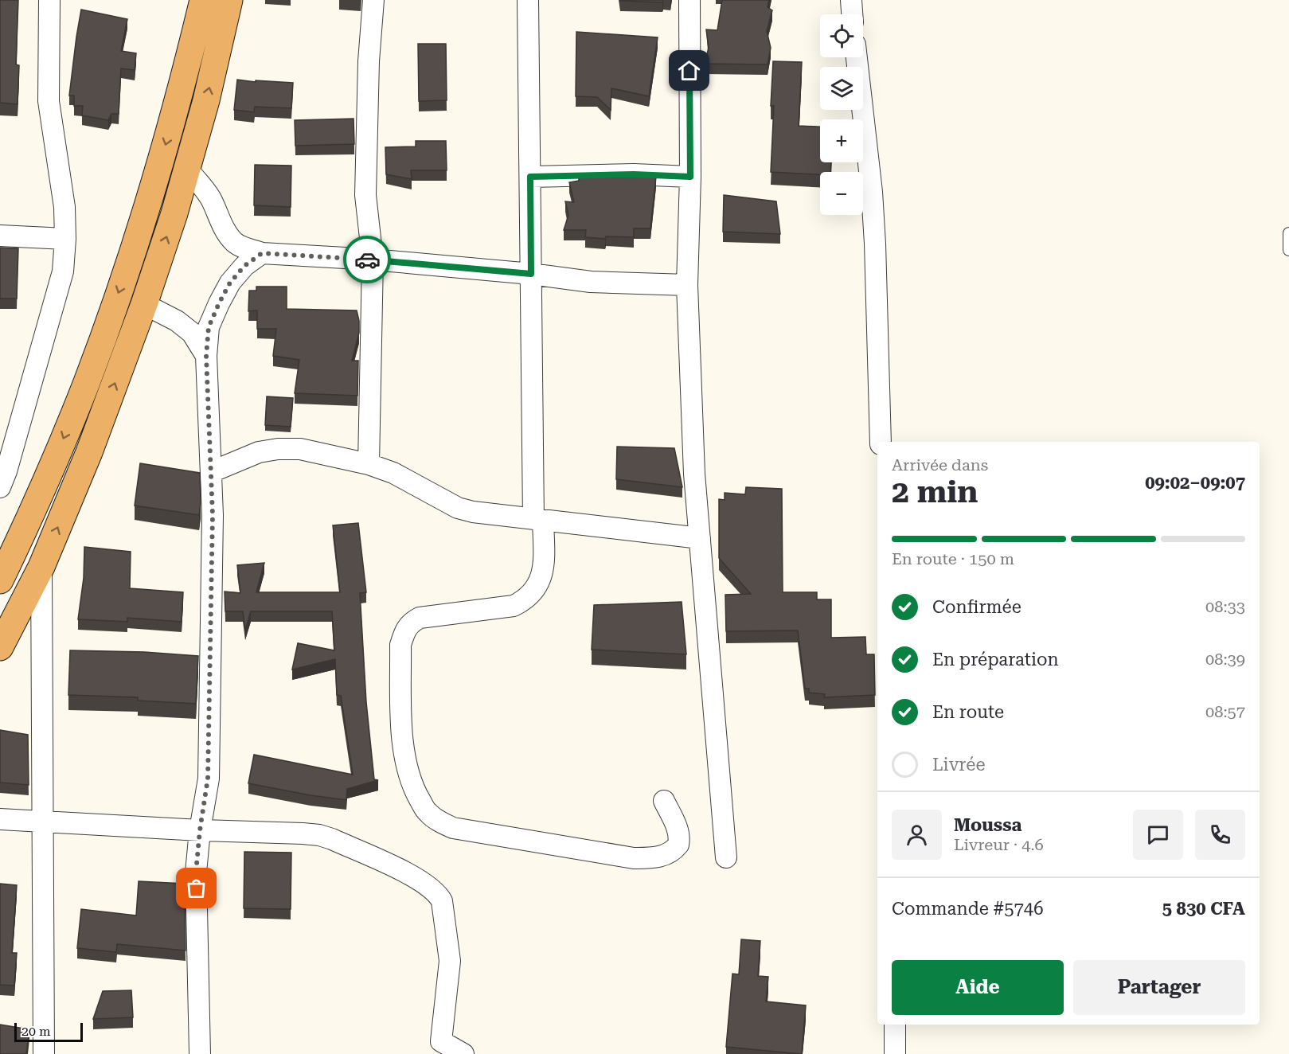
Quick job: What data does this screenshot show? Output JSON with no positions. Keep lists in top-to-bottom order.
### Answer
{
  "scale_bar": "20 m",
  "page": {
    "map_buttons": ["+", "−"],
    "heading": ["2 min", "Arrivée dans", "09:02–09:07"],
    "panel": [
      "Moussa",
      "Livreur · 4.6",
      "Commande #5746",
      "5 830 CFA"
    ],
    "bar": "En route · 150 m",
    "list": [
      ["Confirmée", "08:33"],
      ["En préparation", "08:39"],
      ["En route", "08:57"],
      "Livrée"
    ],
    "buttons": ["Aide", "Partager"],
    "scale": "20 m"
  }
}
